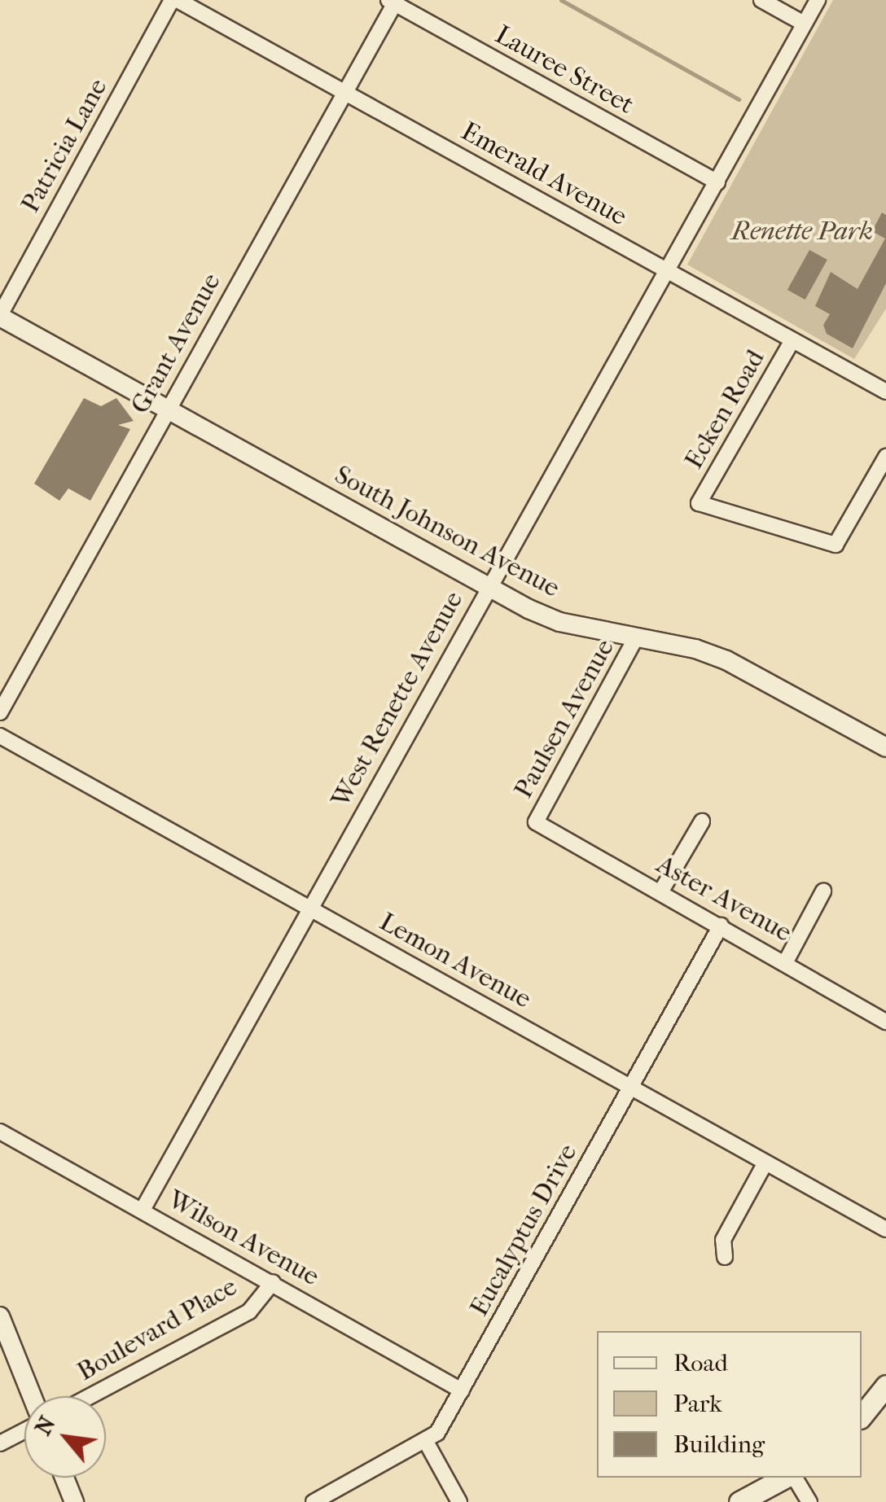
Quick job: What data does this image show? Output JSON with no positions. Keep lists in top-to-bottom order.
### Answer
{
  "streets": {
    "street": [
      "Lauree Street",
      "Patricia Lane",
      "Emerald Avenue",
      "Grant Avenue",
      "Ecken Road",
      "South Johnson Avenue",
      "West Renette Avenue",
      "Paulsen Avenue",
      "Aster Avenue",
      "Lemon Avenue",
      "Eucalyptus Drive",
      "Wilson Avenue",
      "Boulevard Place"
    ]
  },
  "crossings": [
    ["Lauree Street", "Grant Avenue"],
    ["Lauree Street", "West Renette Avenue"],
    ["Patricia Lane", "Emerald Avenue"],
    ["Patricia Lane", "South Johnson Avenue"],
    ["Emerald Avenue", "Grant Avenue"],
    ["Emerald Avenue", "Ecken Road"],
    ["Emerald Avenue", "West Renette Avenue"],
    ["Grant Avenue", "South Johnson Avenue"],
    ["South Johnson Avenue", "West Renette Avenue"],
    ["South Johnson Avenue", "Paulsen Avenue"],
    ["West Renette Avenue", "Lemon Avenue"],
    ["West Renette Avenue", "Wilson Avenue"],
    ["Paulsen Avenue", "Aster Avenue"],
    ["Aster Avenue", "Eucalyptus Drive"],
    ["Lemon Avenue", "Eucalyptus Drive"],
    ["Eucalyptus Drive", "Wilson Avenue"],
    ["Wilson Avenue", "Boulevard Place"]
  ],
  "parks": ["Renette Park"],
  "legend": ["Road", "Park", "Building"],
  "north": "top left"
}
